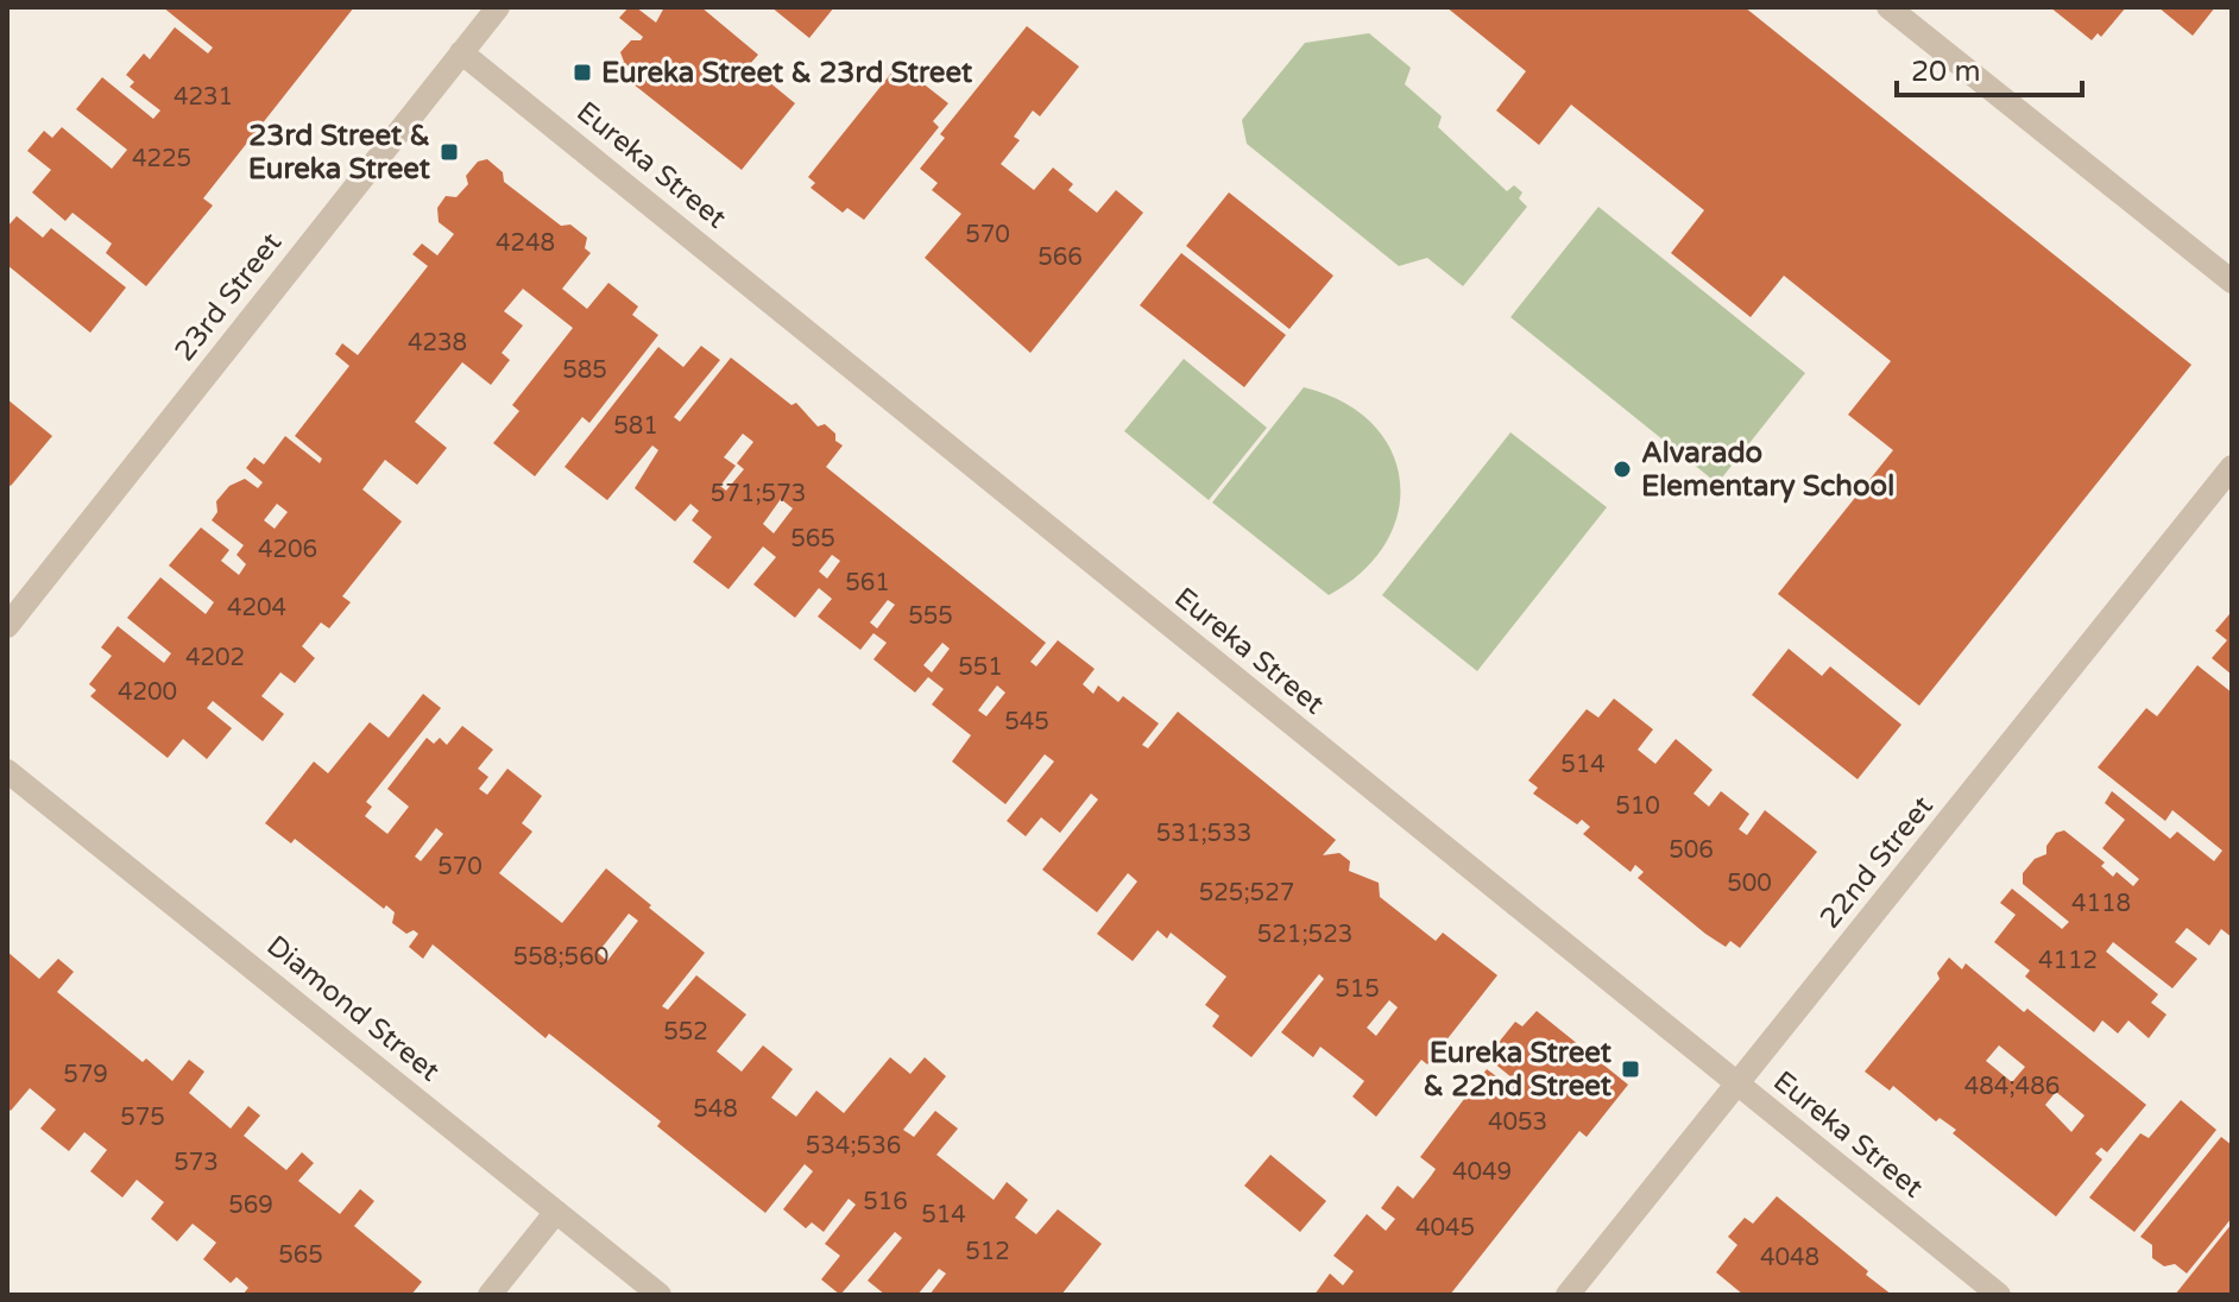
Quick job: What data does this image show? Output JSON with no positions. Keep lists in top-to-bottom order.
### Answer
{
  "streets": {
    "street": [
      "Eureka Street",
      "23rd Street",
      "22nd Street",
      "Diamond Street"
    ]
  },
  "crossings": [
    ["Eureka Street", "23rd Street"],
    ["Eureka Street", "22nd Street"]
  ],
  "places": {
    "transit": ["Eureka Street & 23rd Street", "23rd Street & Eureka Street", "Eureka Street & 22nd Street"],
    "other": ["Alvarado Elementary School"]
  },
  "house_numbers": [
    "4231",
    "4225",
    "570",
    "4248",
    "566",
    "4238",
    "585",
    "581",
    "571;573",
    "565",
    "4206",
    "561",
    "4204",
    "555",
    "4202",
    "551",
    "4200",
    "545",
    "514",
    "510",
    "531;533",
    "506",
    "570",
    "500",
    "525;527",
    "4118",
    "521;523",
    "558;560",
    "4112",
    "515",
    "552",
    "579",
    "484;486",
    "548",
    "575",
    "4053",
    "534;536",
    "573",
    "4049",
    "516",
    "569",
    "514",
    "4045",
    "512",
    "565",
    "4048"
  ],
  "scale_bar": "20 m"
}
